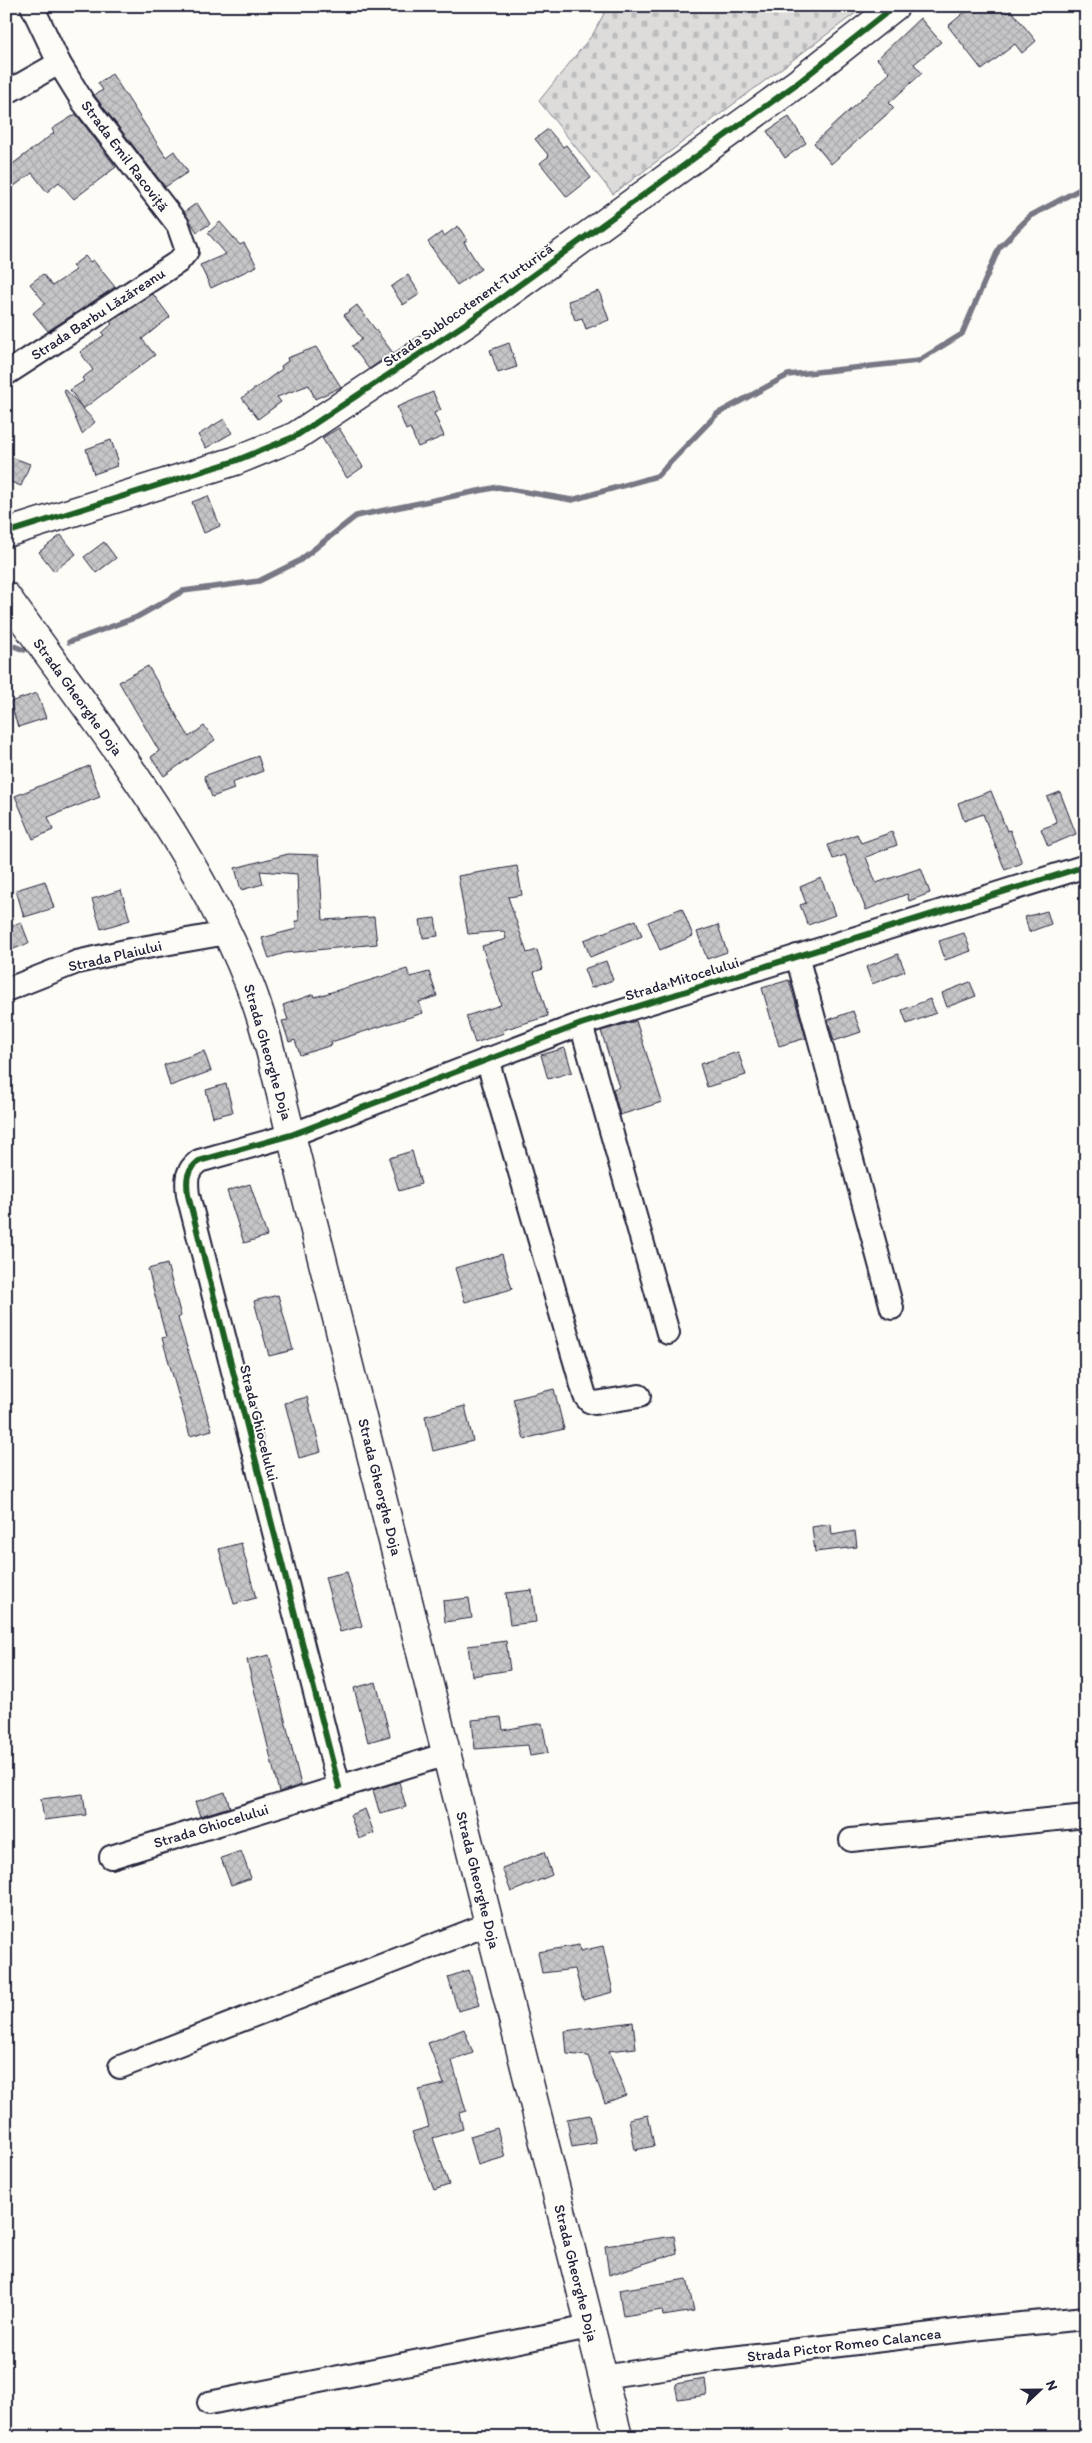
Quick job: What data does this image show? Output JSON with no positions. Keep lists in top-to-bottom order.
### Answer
{
  "streets": {
    "main road": ["Strada Sublocotenent Turturică", "Strada Gheorghe Doja"],
    "street": [
      "Strada Emil Racoviță",
      "Strada Barbu Lăzăreanu",
      "Strada Plaiului",
      "Strada Mitocelului",
      "Strada Ghiocelului",
      "Strada Pictor Romeo Calancea"
    ]
  },
  "crossings": [
    ["Strada Emil Racoviță", "Strada Barbu Lăzăreanu"],
    ["Strada Gheorghe Doja", "Strada Plaiului"],
    ["Strada Gheorghe Doja", "Strada Mitocelului"],
    ["Strada Gheorghe Doja", "Strada Ghiocelului"],
    ["Strada Gheorghe Doja", "Strada Pictor Romeo Calancea"],
    ["Strada Mitocelului", "Strada Ghiocelului"]
  ],
  "north": "right"
}
